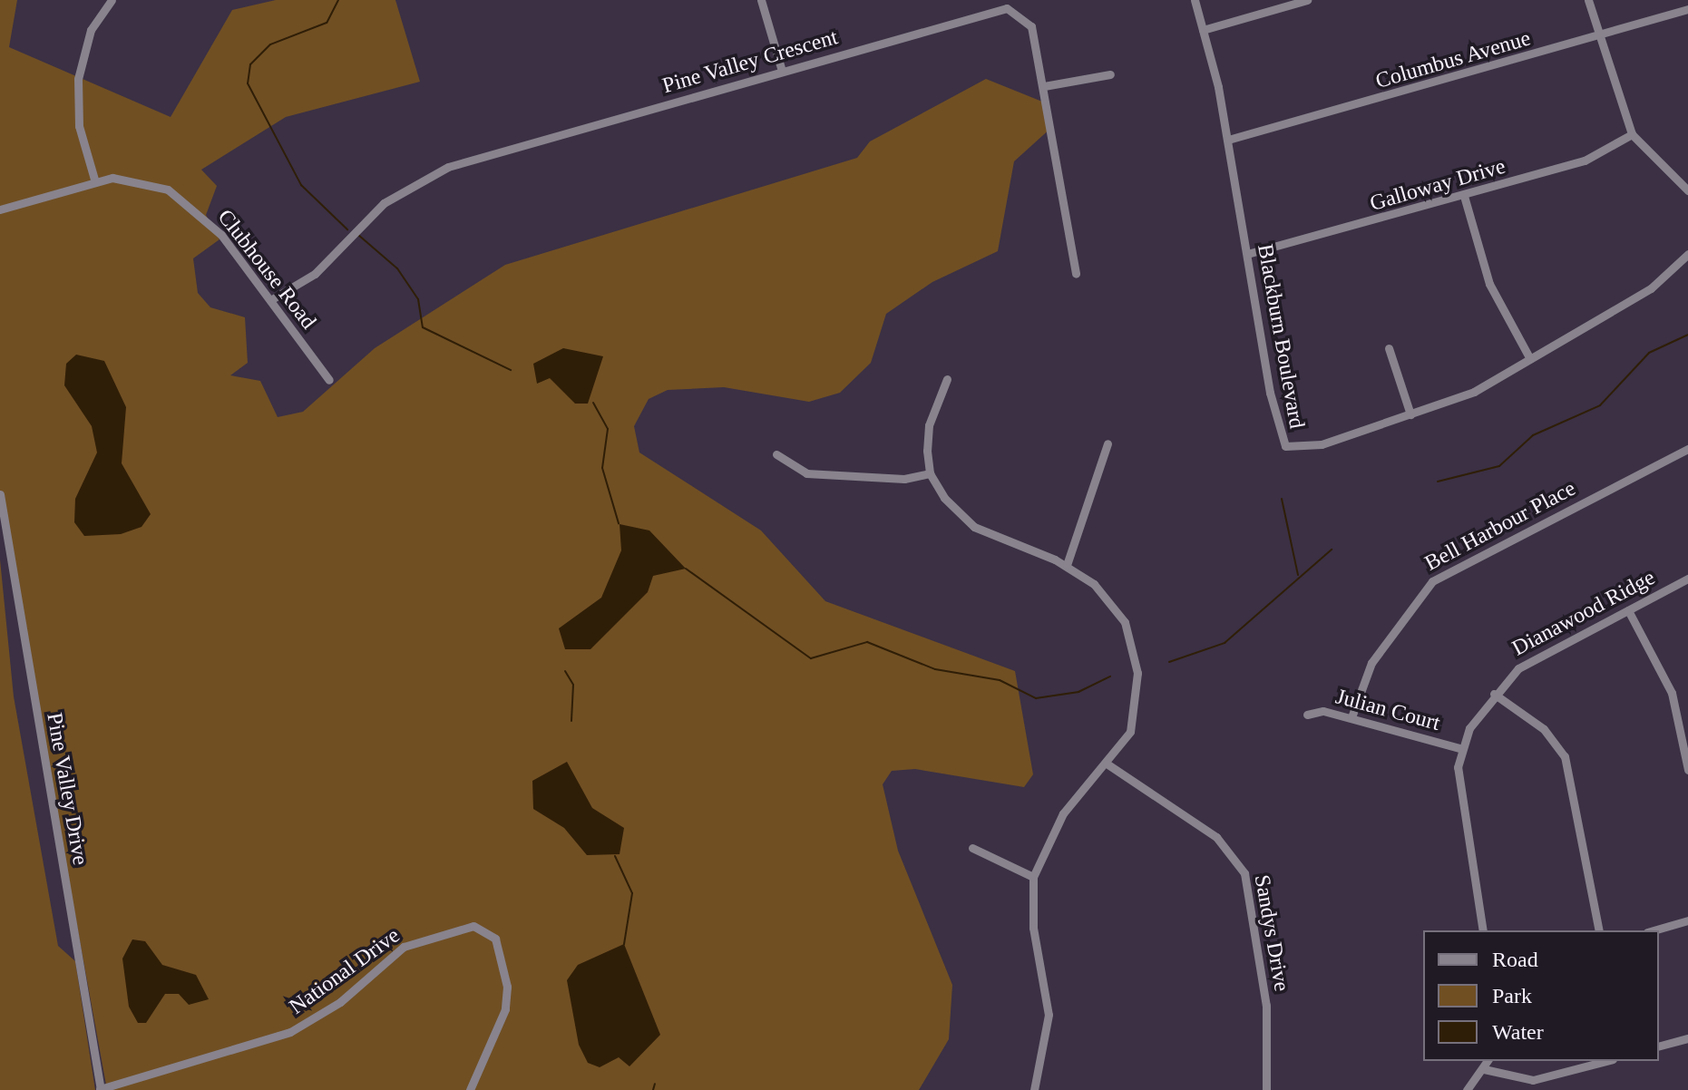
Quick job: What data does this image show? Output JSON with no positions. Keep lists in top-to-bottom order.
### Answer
{
  "streets": {
    "street": [
      "Columbus Avenue",
      "Pine Valley Crescent",
      "Galloway Drive",
      "Clubhouse Road",
      "Blackburn Boulevard",
      "Bell Harbour Place",
      "Dianawood Ridge",
      "Julian Court",
      "Pine Valley Drive",
      "Sandys Drive",
      "National Drive"
    ]
  },
  "crossings": [
    ["Columbus Avenue", "Blackburn Boulevard"],
    ["Pine Valley Crescent", "Clubhouse Road"],
    ["Galloway Drive", "Blackburn Boulevard"],
    ["Bell Harbour Place", "Julian Court"],
    ["Dianawood Ridge", "Julian Court"],
    ["Pine Valley Drive", "National Drive"]
  ],
  "legend": ["Road", "Park", "Water"]
}
